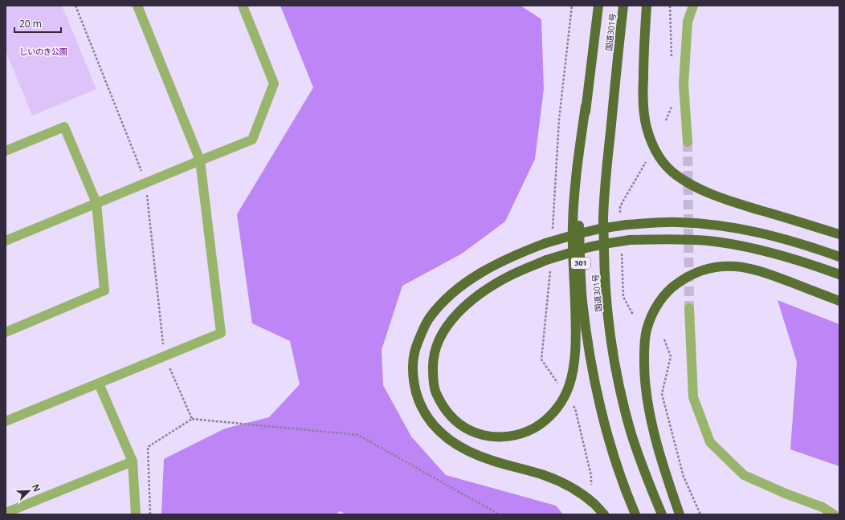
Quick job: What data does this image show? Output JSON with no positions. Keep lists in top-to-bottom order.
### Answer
{
  "streets": {
    "highway": ["国道301号", "301"]
  },
  "parks": ["しいのき公園"],
  "scale_bar": "20 m",
  "north": "top right"
}
